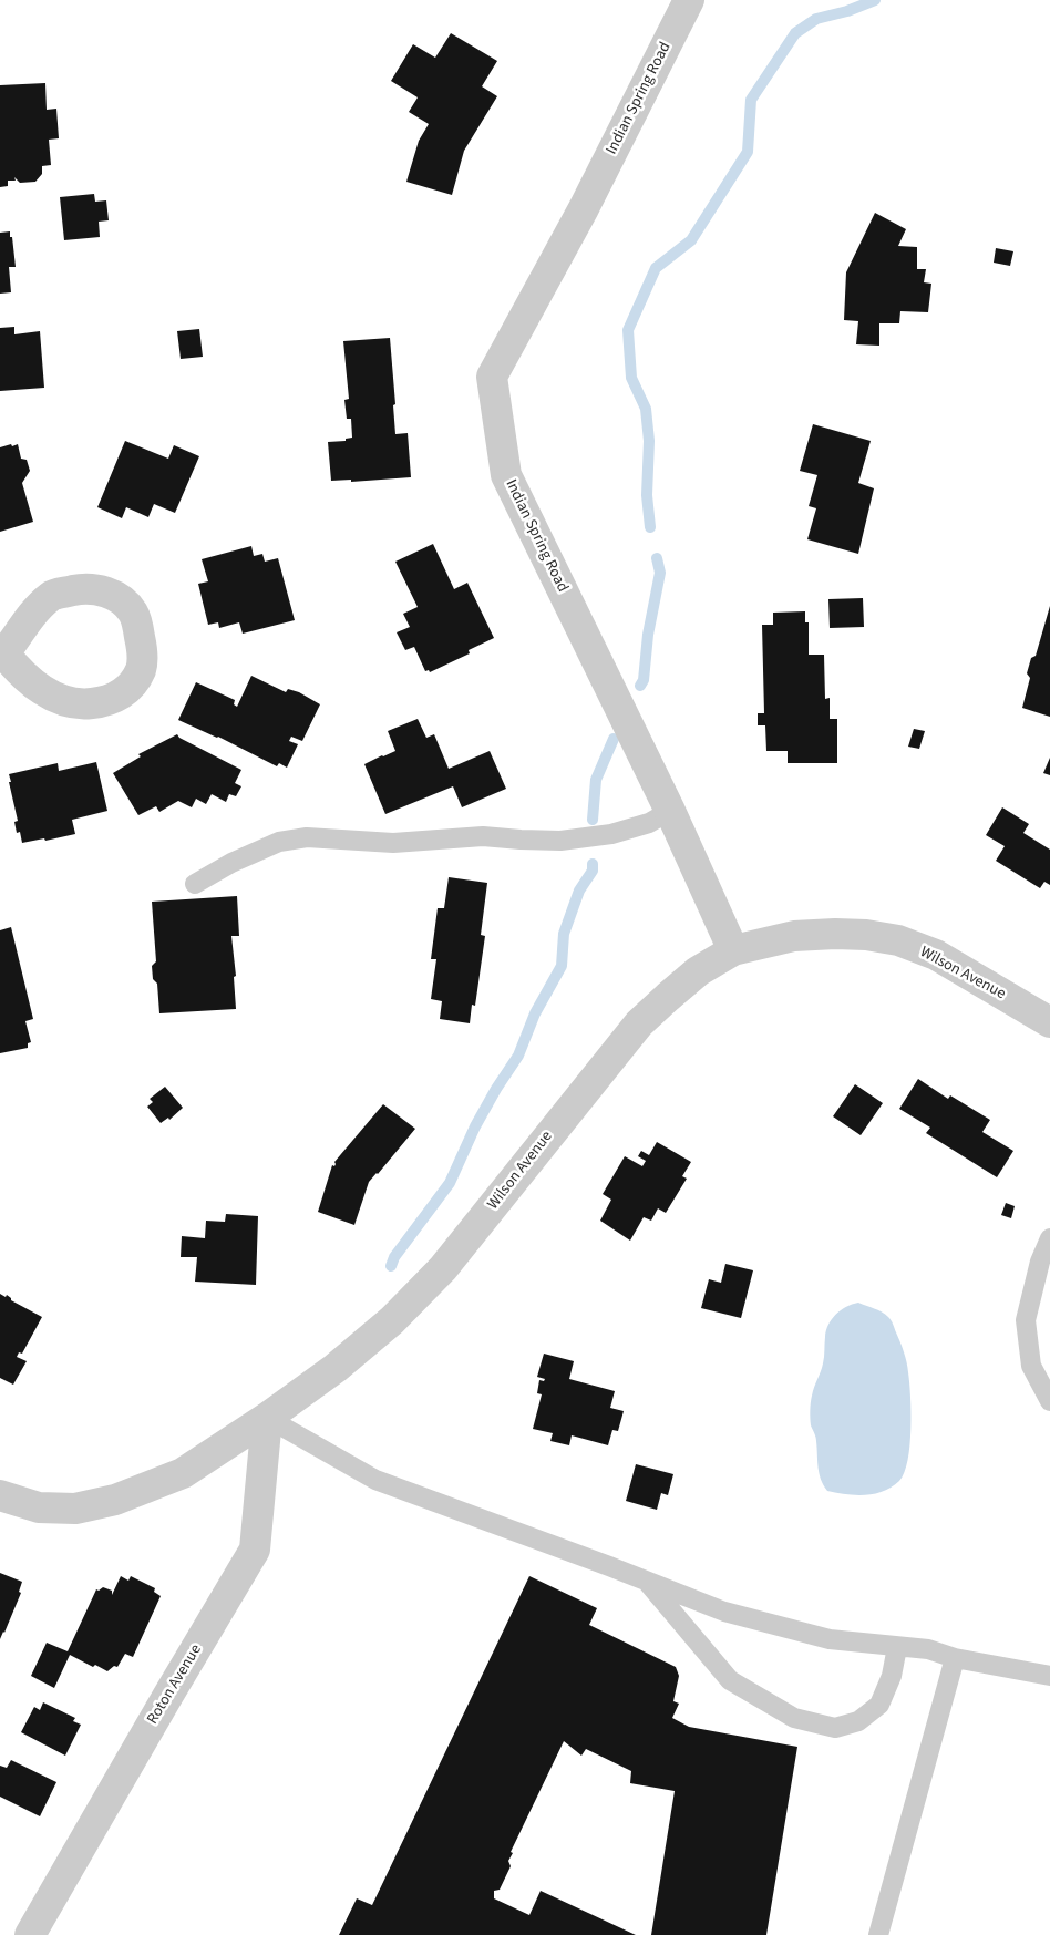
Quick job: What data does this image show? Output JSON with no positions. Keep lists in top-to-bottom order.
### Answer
{
  "streets": {
    "street": ["Indian Spring Road", "Wilson Avenue", "Roton Avenue"]
  },
  "crossings": [
    ["Indian Spring Road", "Wilson Avenue"],
    ["Wilson Avenue", "Roton Avenue"]
  ]
}
